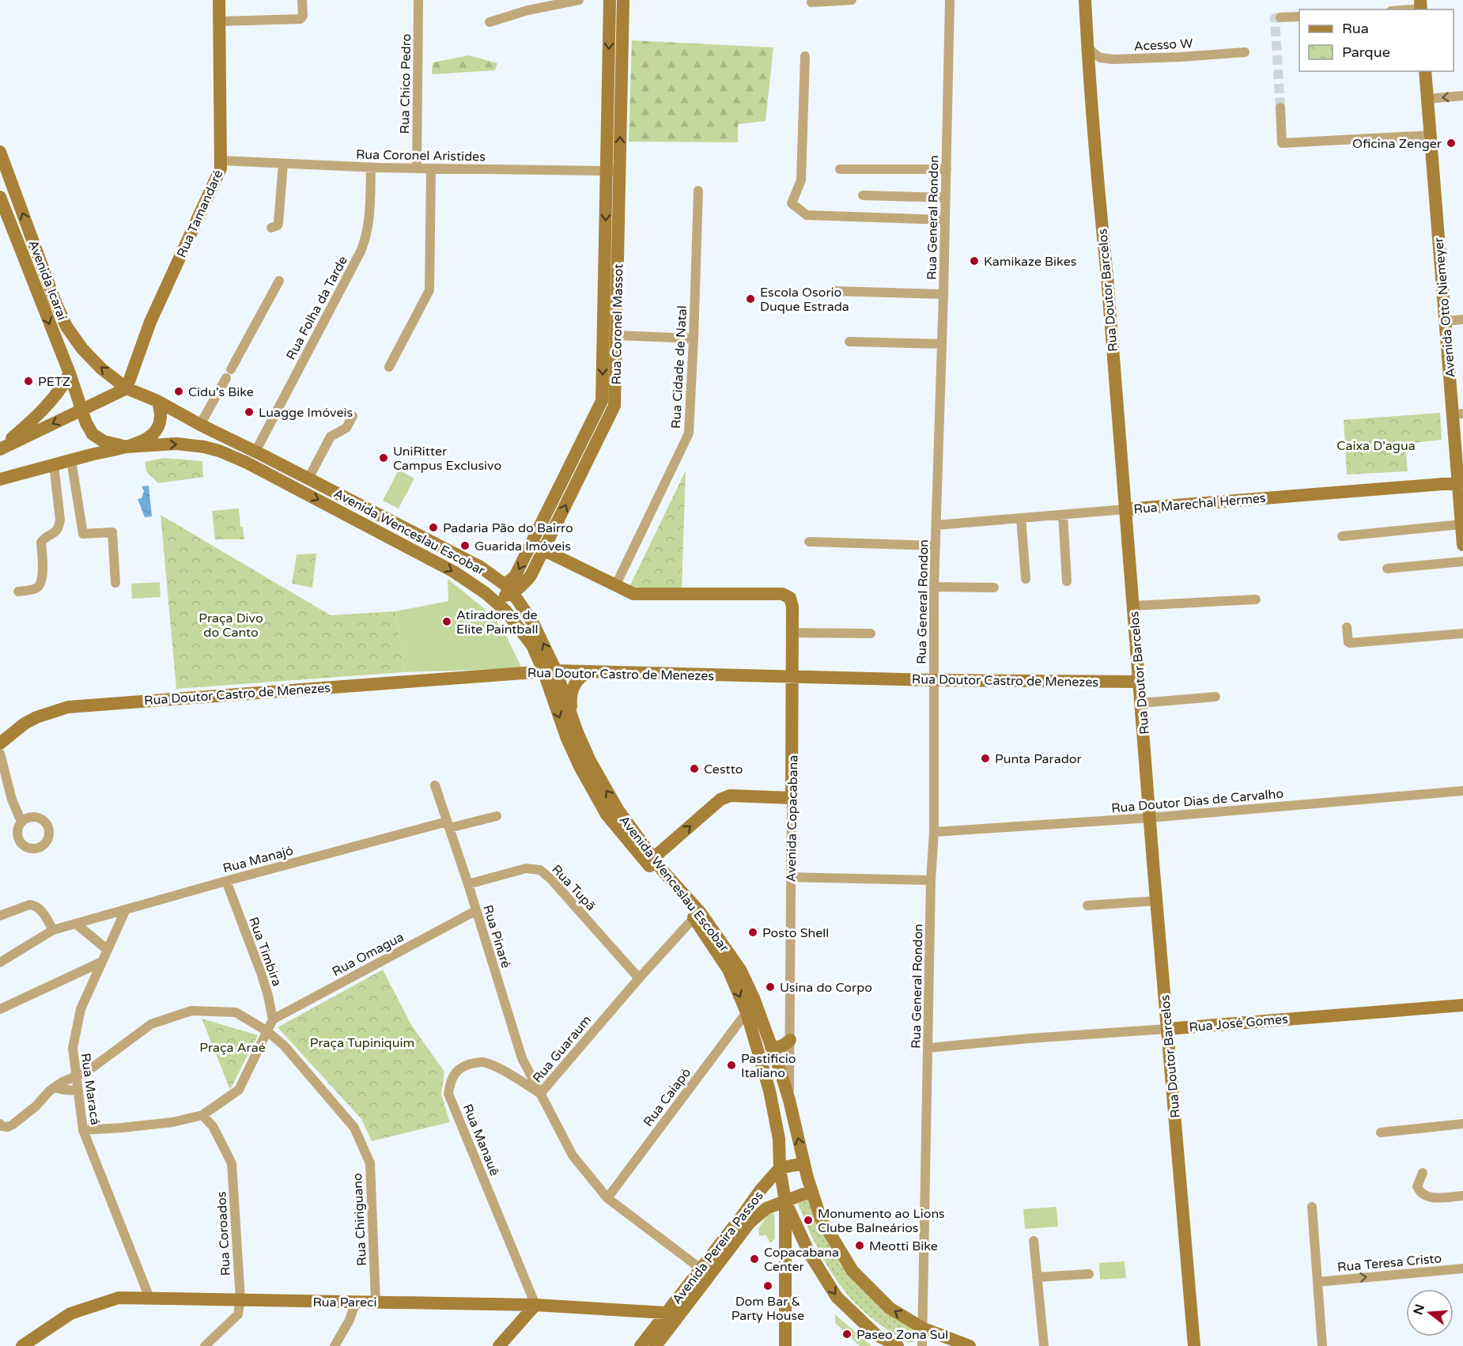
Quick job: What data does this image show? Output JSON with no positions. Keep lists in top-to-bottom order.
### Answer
{
  "streets": {
    "street": [
      "Acesso W",
      "Rua Chico Pedro",
      "Rua Coronel Aristides",
      "Rua Tamandaré",
      "Rua General Rondon",
      "Avenida Icaraí",
      "Rua Doutor Barcelos",
      "Rua Folha da Tarde",
      "Avenida Otto Niemeyer",
      "Rua Coronel Massot",
      "Rua Cidade de Natal",
      "Rua Marechal Hermes",
      "Avenida Wenceslau Escobar",
      "Rua Doutor Castro de Menezes",
      "Rua Doutor Dias de Carvalho",
      "Avenida Copacabana",
      "Rua Manajó",
      "Rua Tupã",
      "Rua Pinaré",
      "Rua Timbira",
      "Rua Omagua",
      "Rua José Gomes",
      "Rua Guaraum",
      "Rua Maracá",
      "Rua Caiapó",
      "Rua Manauê",
      "Rua Chiriguano",
      "Rua Coroados",
      "Avenida Pereira Passos",
      "Rua Teresa Cristo",
      "Rua Pareci"
    ]
  },
  "crossings": [
    ["Acesso W", "Rua Doutor Barcelos"],
    ["Rua Chico Pedro", "Rua Coronel Aristides"],
    ["Rua Coronel Aristides", "Rua Tamandaré"],
    ["Rua Coronel Aristides", "Rua Folha da Tarde"],
    ["Rua Coronel Aristides", "Rua Coronel Massot"],
    ["Rua Tamandaré", "Avenida Icaraí"],
    ["Rua Tamandaré", "Avenida Wenceslau Escobar"],
    ["Rua General Rondon", "Rua Marechal Hermes"],
    ["Rua General Rondon", "Avenida Wenceslau Escobar"],
    ["Rua General Rondon", "Rua Doutor Castro de Menezes"],
    ["Rua General Rondon", "Rua Doutor Dias de Carvalho"],
    ["Rua General Rondon", "Rua José Gomes"],
    ["Avenida Icaraí", "Avenida Wenceslau Escobar"],
    ["Rua Doutor Barcelos", "Rua Marechal Hermes"],
    ["Rua Doutor Barcelos", "Rua Doutor Castro de Menezes"],
    ["Rua Doutor Barcelos", "Rua Doutor Dias de Carvalho"],
    ["Rua Doutor Barcelos", "Rua José Gomes"],
    ["Rua Folha da Tarde", "Avenida Wenceslau Escobar"],
    ["Avenida Otto Niemeyer", "Rua Marechal Hermes"],
    ["Rua Coronel Massot", "Avenida Wenceslau Escobar"],
    ["Rua Cidade de Natal", "Avenida Copacabana"],
    ["Avenida Wenceslau Escobar", "Rua Doutor Castro de Menezes"],
    ["Avenida Wenceslau Escobar", "Avenida Copacabana"],
    ["Avenida Wenceslau Escobar", "Rua Guaraum"],
    ["Avenida Wenceslau Escobar", "Rua Caiapó"],
    ["Avenida Wenceslau Escobar", "Avenida Pereira Passos"],
    ["Rua Doutor Castro de Menezes", "Avenida Copacabana"],
    ["Rua Manajó", "Rua Pinaré"],
    ["Rua Manajó", "Rua Timbira"],
    ["Rua Manajó", "Rua Maracá"],
    ["Rua Tupã", "Rua Pinaré"],
    ["Rua Tupã", "Rua Guaraum"],
    ["Rua Pinaré", "Rua Omagua"],
    ["Rua Pinaré", "Rua Guaraum"],
    ["Rua Pinaré", "Rua Manauê"],
    ["Rua Timbira", "Rua Omagua"],
    ["Rua Guaraum", "Rua Caiapó"],
    ["Rua Guaraum", "Rua Manauê"],
    ["Rua Guaraum", "Avenida Pereira Passos"],
    ["Rua Maracá", "Rua Pareci"],
    ["Rua Manauê", "Rua Pareci"],
    ["Rua Chiriguano", "Rua Pareci"],
    ["Rua Coroados", "Rua Pareci"],
    ["Avenida Pereira Passos", "Rua Pareci"]
  ],
  "one_way": ["Rua Teresa Cristo"],
  "parks": [
    "Caixa D'agua",
    "Praça Divo do Canto",
    "Praça Tupiniquim",
    "Praça Araé"
  ],
  "places": [
    "Oficina Zenger",
    "Kamikaze Bikes",
    "Escola Osorio Duque Estrada",
    "PETZ",
    "Cidu's Bike",
    "Luagge Imóveis",
    "UniRitter Campus Exclusivo",
    "Padaria Pão do Bairro",
    "Guarida Imóveis",
    "Atiradores de Elite Paintball",
    "Punta Parador",
    "Cestto",
    "Posto Shell",
    "Usina do Corpo",
    "Pastificio Italiano",
    "Monumento ao Lions Clube Balneários",
    "Meotti Bike",
    "Copacabana Center",
    "Dom Bar & Party House",
    "Paseo Zona Sul"
  ],
  "legend": ["Rua", "Parque"],
  "north": "left"
}
